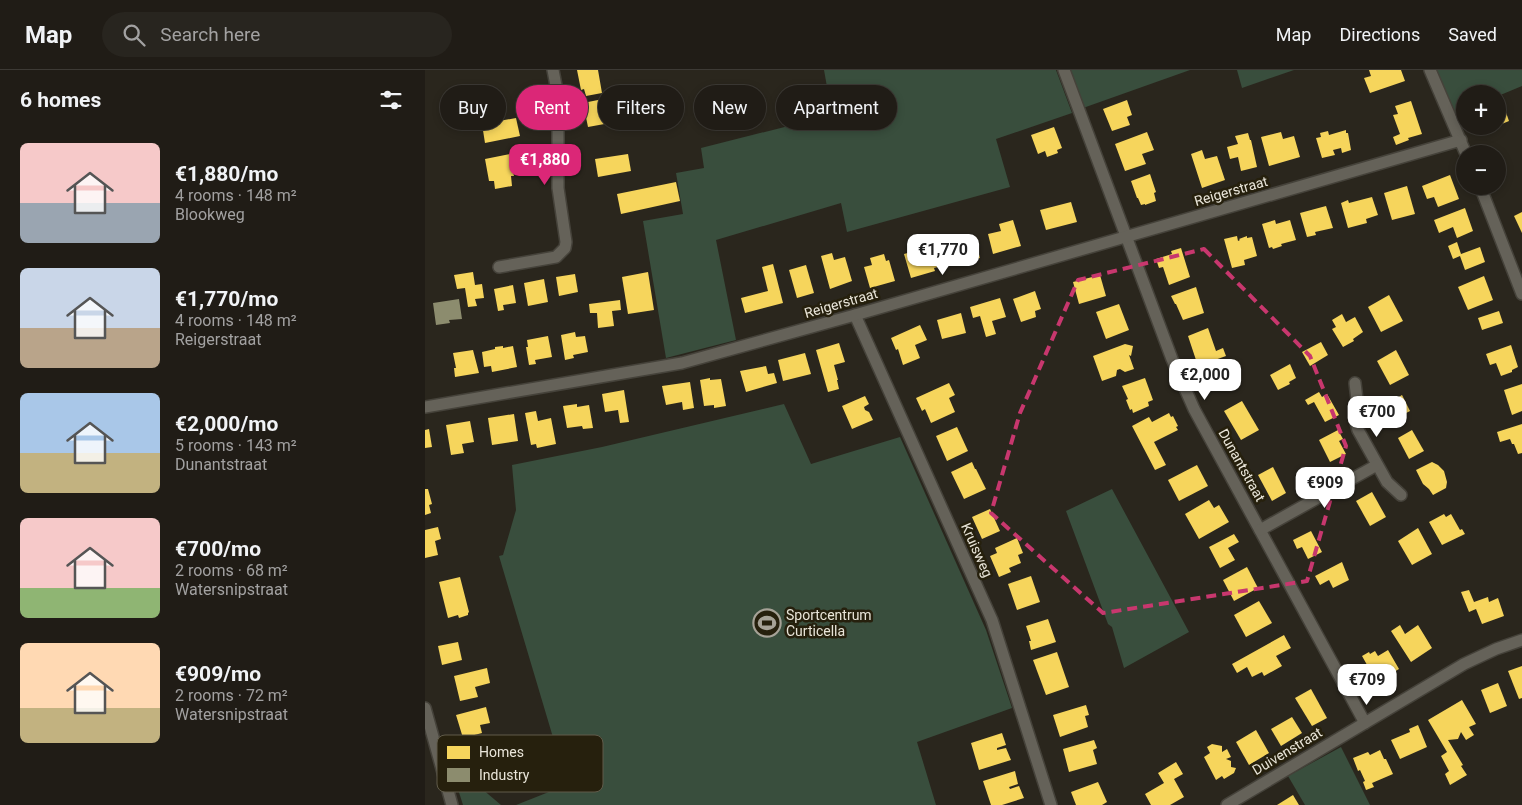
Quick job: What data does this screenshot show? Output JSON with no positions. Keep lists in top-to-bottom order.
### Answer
{
  "streets": {
    "street": [
      "Reigerstraat",
      "Dunantstraat",
      "Kruisweg",
      "Duivenstraat"
    ]
  },
  "crossings": [
    ["Reigerstraat", "Dunantstraat"],
    ["Reigerstraat", "Kruisweg"],
    ["Dunantstraat", "Duivenstraat"]
  ],
  "places": {
    "sports": ["Sportcentrum Curticella"]
  },
  "legend": ["Homes", "Industry"],
  "page": {
    "header": "Map",
    "search": "Search here",
    "nav": ["Map", "Directions", "Saved"],
    "heading": "6 homes",
    "map_buttons": ["+", "−"],
    "chip": [
      "Buy",
      "Rent",
      "Filters",
      "New",
      "Apartment"
    ],
    "list": [
      {
        "name": "€1,880/mo",
        "note": "4 rooms · 148 m² · Blookweg"
      },
      {
        "name": "€1,770/mo",
        "note": "4 rooms · 148 m² · Reigerstraat"
      },
      {
        "name": "€2,000/mo",
        "note": "5 rooms · 143 m² · Dunantstraat"
      },
      {
        "name": "€700/mo",
        "note": "2 rooms · 68 m² · Watersnipstraat"
      },
      {
        "name": "€909/mo",
        "note": "2 rooms · 72 m² · Watersnipstraat"
      }
    ],
    "price": [
      "€1,880",
      "€1,770",
      "€2,000",
      "€700",
      "€909",
      "€709"
    ]
  }
}
